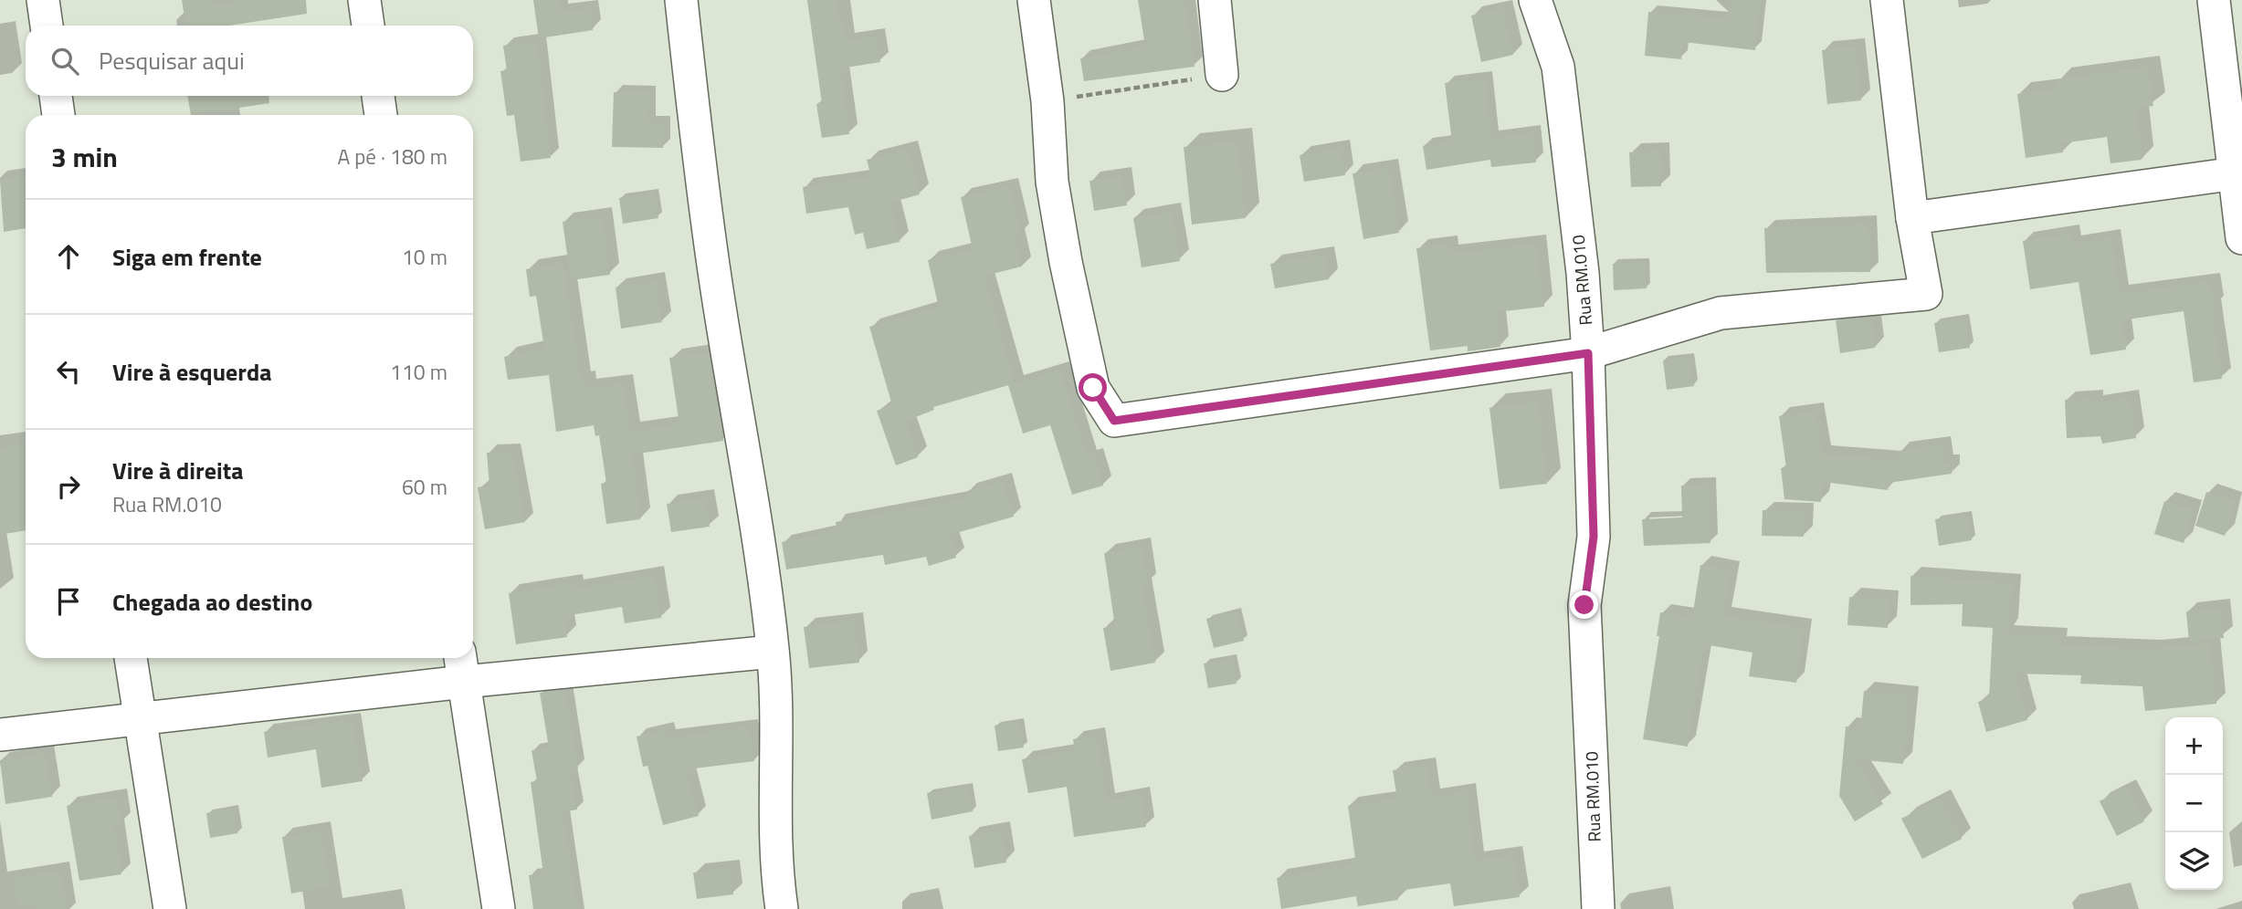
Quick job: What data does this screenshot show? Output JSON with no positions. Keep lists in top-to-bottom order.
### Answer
{
  "streets": {
    "street": ["Rua RM.010"]
  },
  "page": {
    "search": "Pesquisar aqui",
    "heading": ["3 min", "A pé · 180 m"],
    "list": [
      ["Siga em frente", "10 m"],
      ["Vire à esquerda", "110 m"],
      ["Vire à direita", "Rua RM.010", "60 m"],
      "Chegada ao destino"
    ],
    "map_buttons": ["+", "−"]
  }
}
